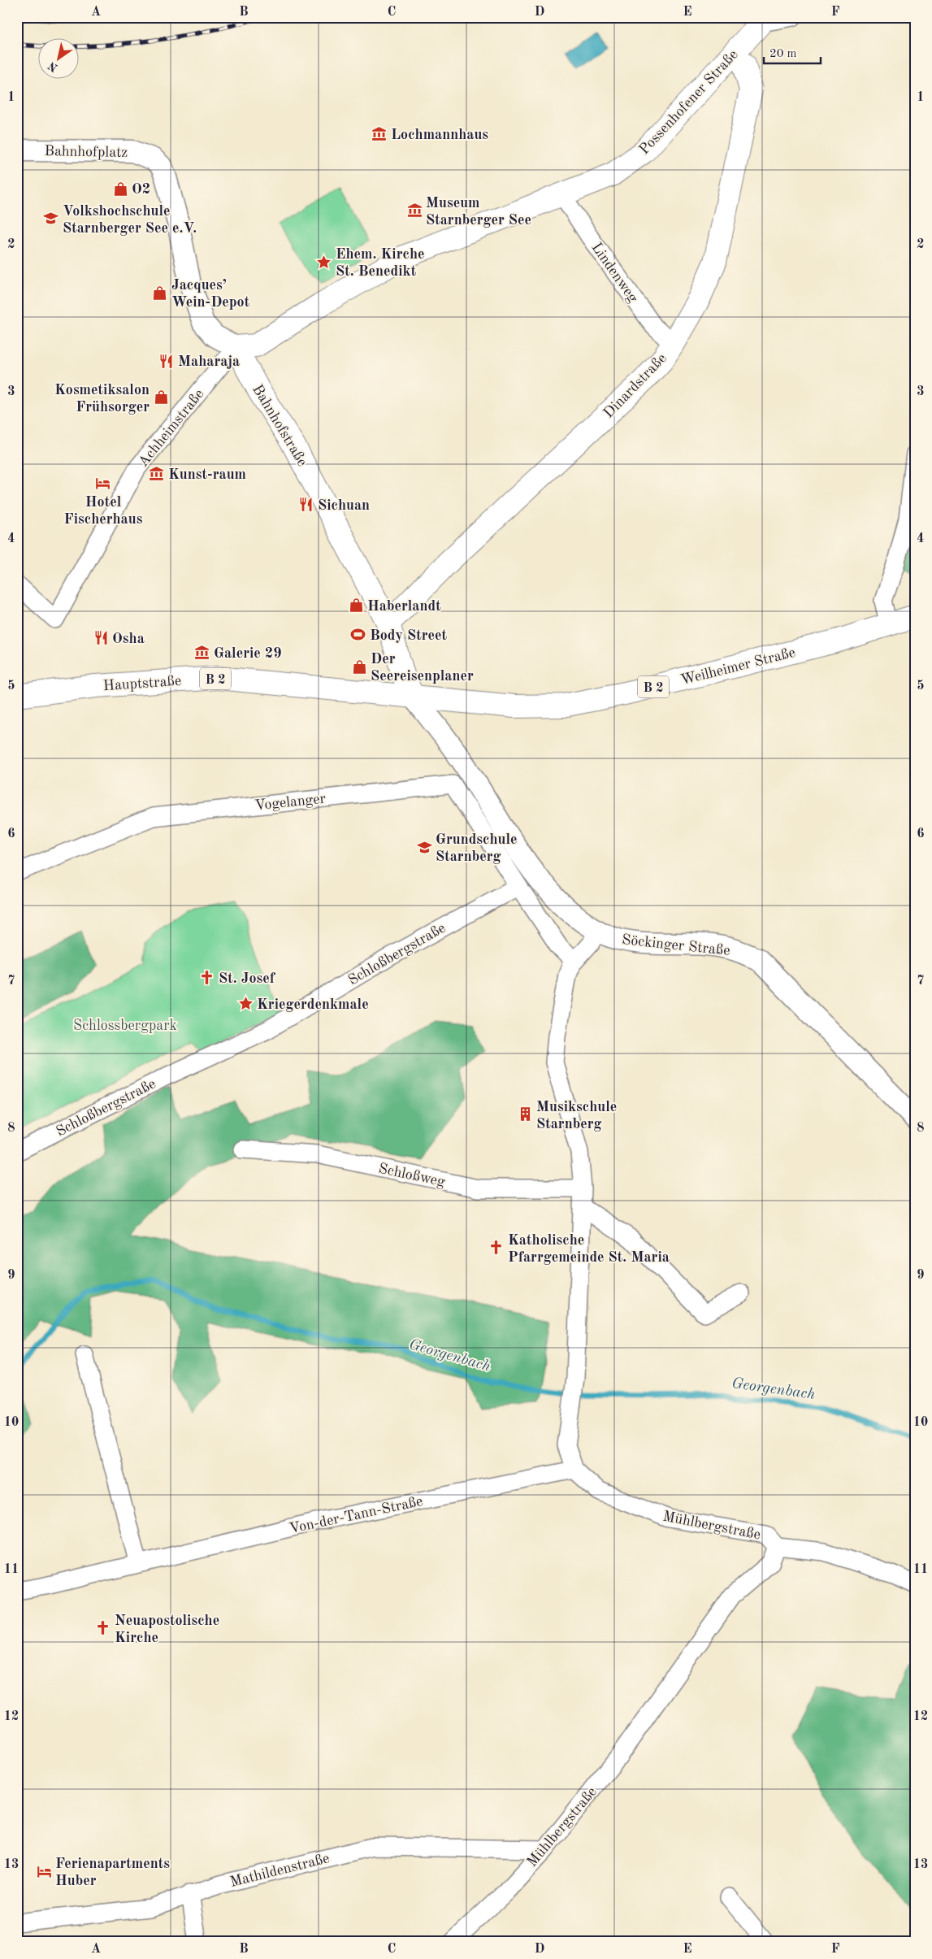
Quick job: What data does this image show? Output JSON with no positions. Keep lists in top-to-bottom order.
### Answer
{
  "streets": {
    "main road": [
      "Possenhofener Straße",
      "Dinardstraße",
      "Bahnhofstraße",
      "Weilheimer Straße",
      "B 2",
      "Hauptstraße"
    ],
    "street": [
      "Bahnhofplatz",
      "Lindenweg",
      "Achheimstraße",
      "Vogelanger",
      "Söckinger Straße",
      "Schloßbergstraße",
      "Schloßweg",
      "Von-der-Tann-Straße",
      "Mühlbergstraße",
      "Mathildenstraße"
    ]
  },
  "crossings": [
    ["Possenhofener Straße", "Bahnhofplatz"],
    ["Possenhofener Straße", "Lindenweg"],
    ["Possenhofener Straße", "Dinardstraße"],
    ["Possenhofener Straße", "Bahnhofstraße"],
    ["Possenhofener Straße", "Achheimstraße"],
    ["Bahnhofplatz", "Bahnhofstraße"],
    ["Bahnhofplatz", "Achheimstraße"],
    ["Lindenweg", "Dinardstraße"],
    ["Dinardstraße", "Bahnhofstraße"],
    ["Bahnhofstraße", "Achheimstraße"],
    ["Bahnhofstraße", "Weilheimer Straße"],
    ["Bahnhofstraße", "Hauptstraße"],
    ["Bahnhofstraße", "Söckinger Straße"],
    ["Weilheimer Straße", "Hauptstraße"],
    ["Weilheimer Straße", "Söckinger Straße"],
    ["Hauptstraße", "Söckinger Straße"],
    ["Vogelanger", "Schloßbergstraße"],
    ["Söckinger Straße", "Mühlbergstraße"],
    ["Schloßweg", "Mühlbergstraße"],
    ["Von-der-Tann-Straße", "Mühlbergstraße"],
    ["Mühlbergstraße", "Mathildenstraße"]
  ],
  "water": ["Georgenbach"],
  "parks": ["Schlossbergpark"],
  "places": {
    "museum": [
      "Lochmannhaus",
      "Museum Starnberger See",
      "Kunst-raum",
      "Galerie 29"
    ],
    "shop": [
      "O2",
      "Jacques’ Wein-Depot",
      "Kosmetiksalon Frühsorger",
      "Haberlandt",
      "Der Seereisenplaner"
    ],
    "school or university": ["Volkshochschule Starnberger See e.V.", "Grundschule Starnberg"],
    "place": ["Ehem. Kirche St. Benedikt", "Kriegerdenkmale"],
    "restaurant": ["Maharaja", "Sichuan", "Osha"],
    "hotel": ["Hotel Fischerhaus", "Ferienapartments Huber"],
    "sports": ["Body Street"],
    "church": ["St. Josef", "Katholische Pfarrgemeinde St. Maria", "Neuapostolische Kirche"],
    "building": ["Musikschule Starnberg"]
  },
  "scale_bar": "20 m",
  "north": "bottom left",
  "grid": {
    "columns": [
      "A",
      "B",
      "C",
      "D",
      "E",
      "F"
    ],
    "rows": [
      "1",
      "2",
      "3",
      "4",
      "5",
      "6",
      "7",
      "8",
      "9",
      "10",
      "11",
      "12",
      "13"
    ]
  }
}
